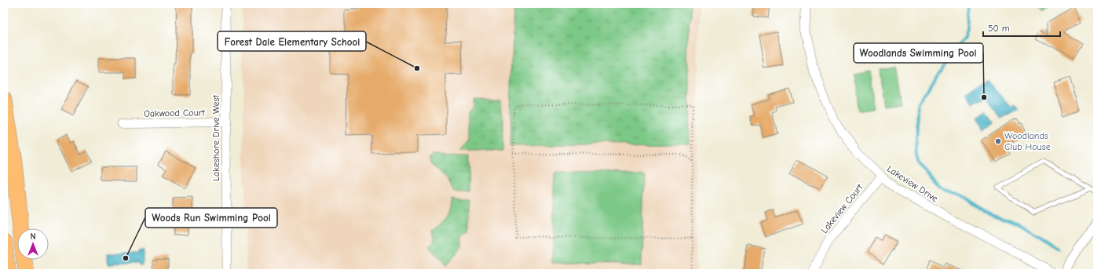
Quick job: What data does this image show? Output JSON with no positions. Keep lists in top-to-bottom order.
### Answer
{
  "streets": {
    "street": [
      "Oakwood Court",
      "Lakeshore Drive West",
      "Lakeview Drive",
      "Lakeview Court"
    ]
  },
  "crossings": [
    ["Oakwood Court", "Lakeshore Drive West"],
    ["Lakeview Drive", "Lakeview Court"]
  ],
  "places": [
    "Forest Dale Elementary School",
    "Woodlands Swimming Pool",
    "Woodlands Club House",
    "Woods Run Swimming Pool"
  ],
  "scale_bar": "50 m",
  "north": "top"
}
